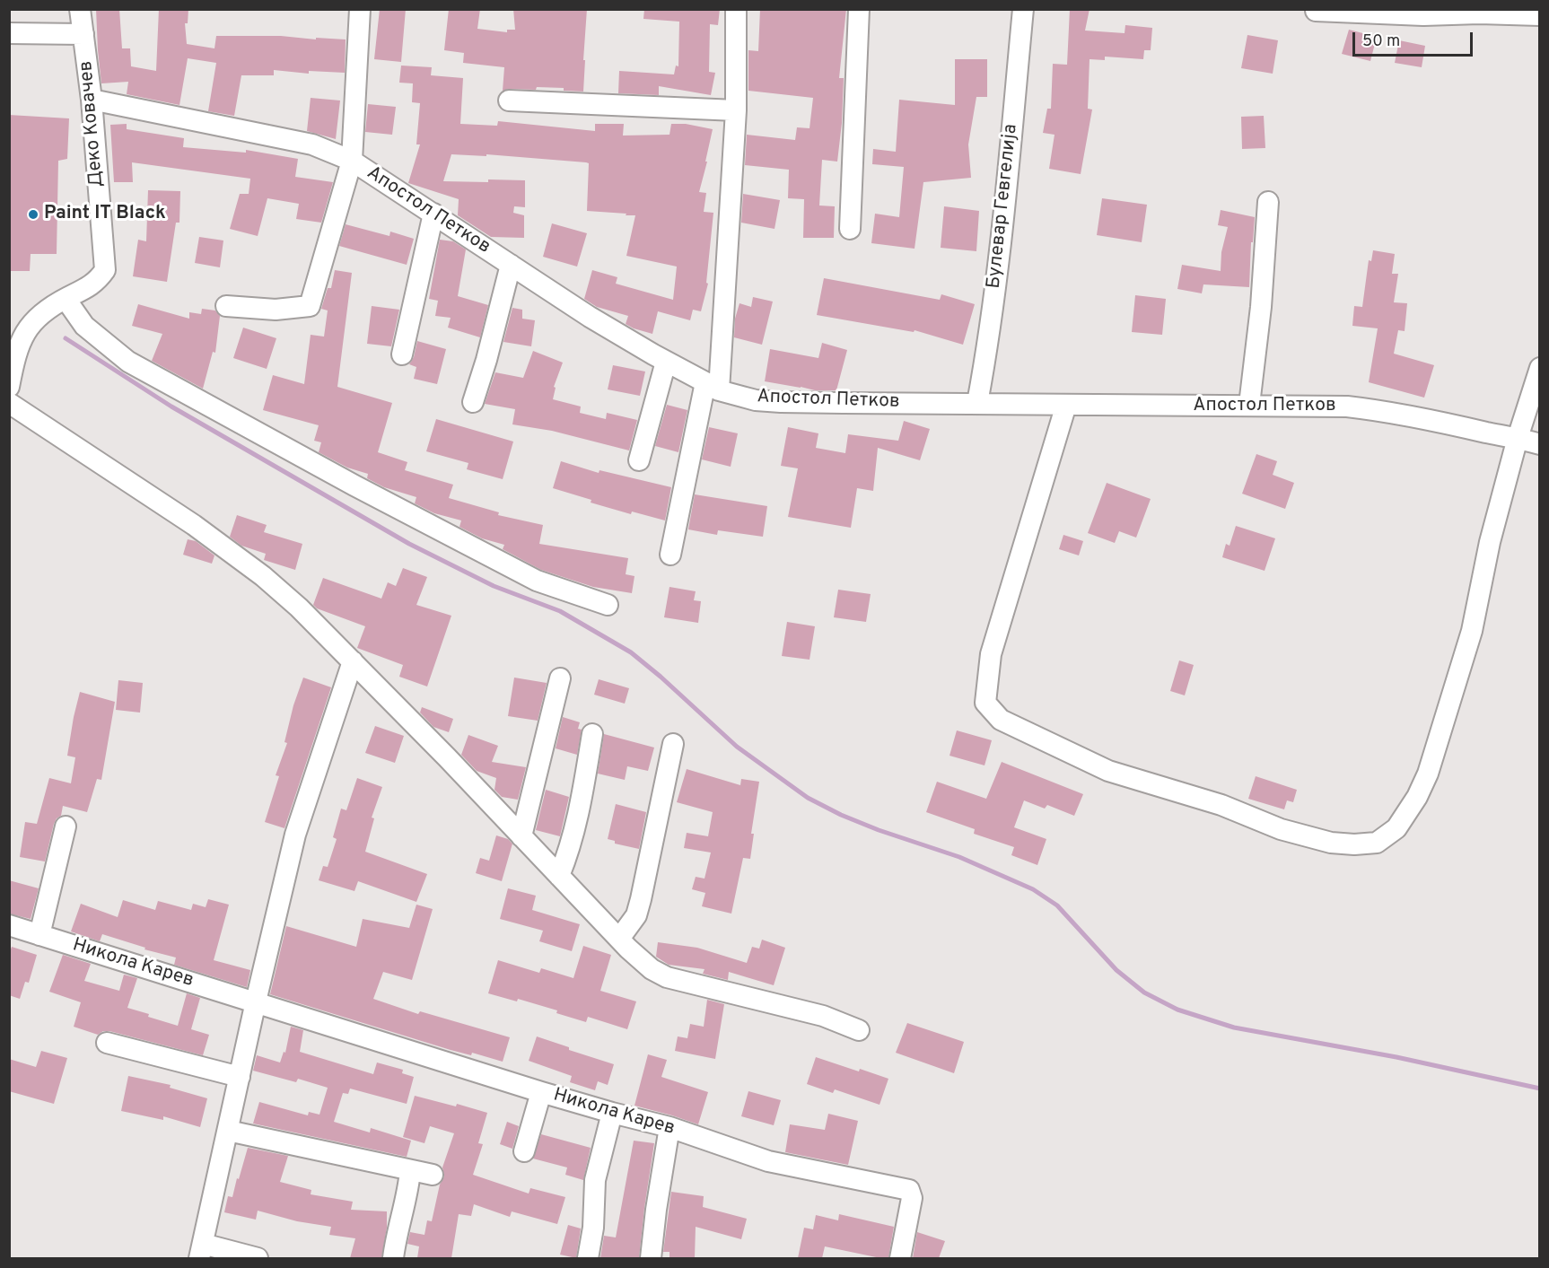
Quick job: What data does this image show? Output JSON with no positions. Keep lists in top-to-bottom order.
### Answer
{
  "streets": {
    "street": [
      "Деко Ковачев",
      "Булевар Гевгелија",
      "Апостол Петков",
      "Никола Карев"
    ]
  },
  "crossings": [
    ["Деко Ковачев", "Апостол Петков"],
    ["Булевар Гевгелија", "Апостол Петков"]
  ],
  "places": ["Paint IT Black"],
  "scale_bar": "50 m"
}
